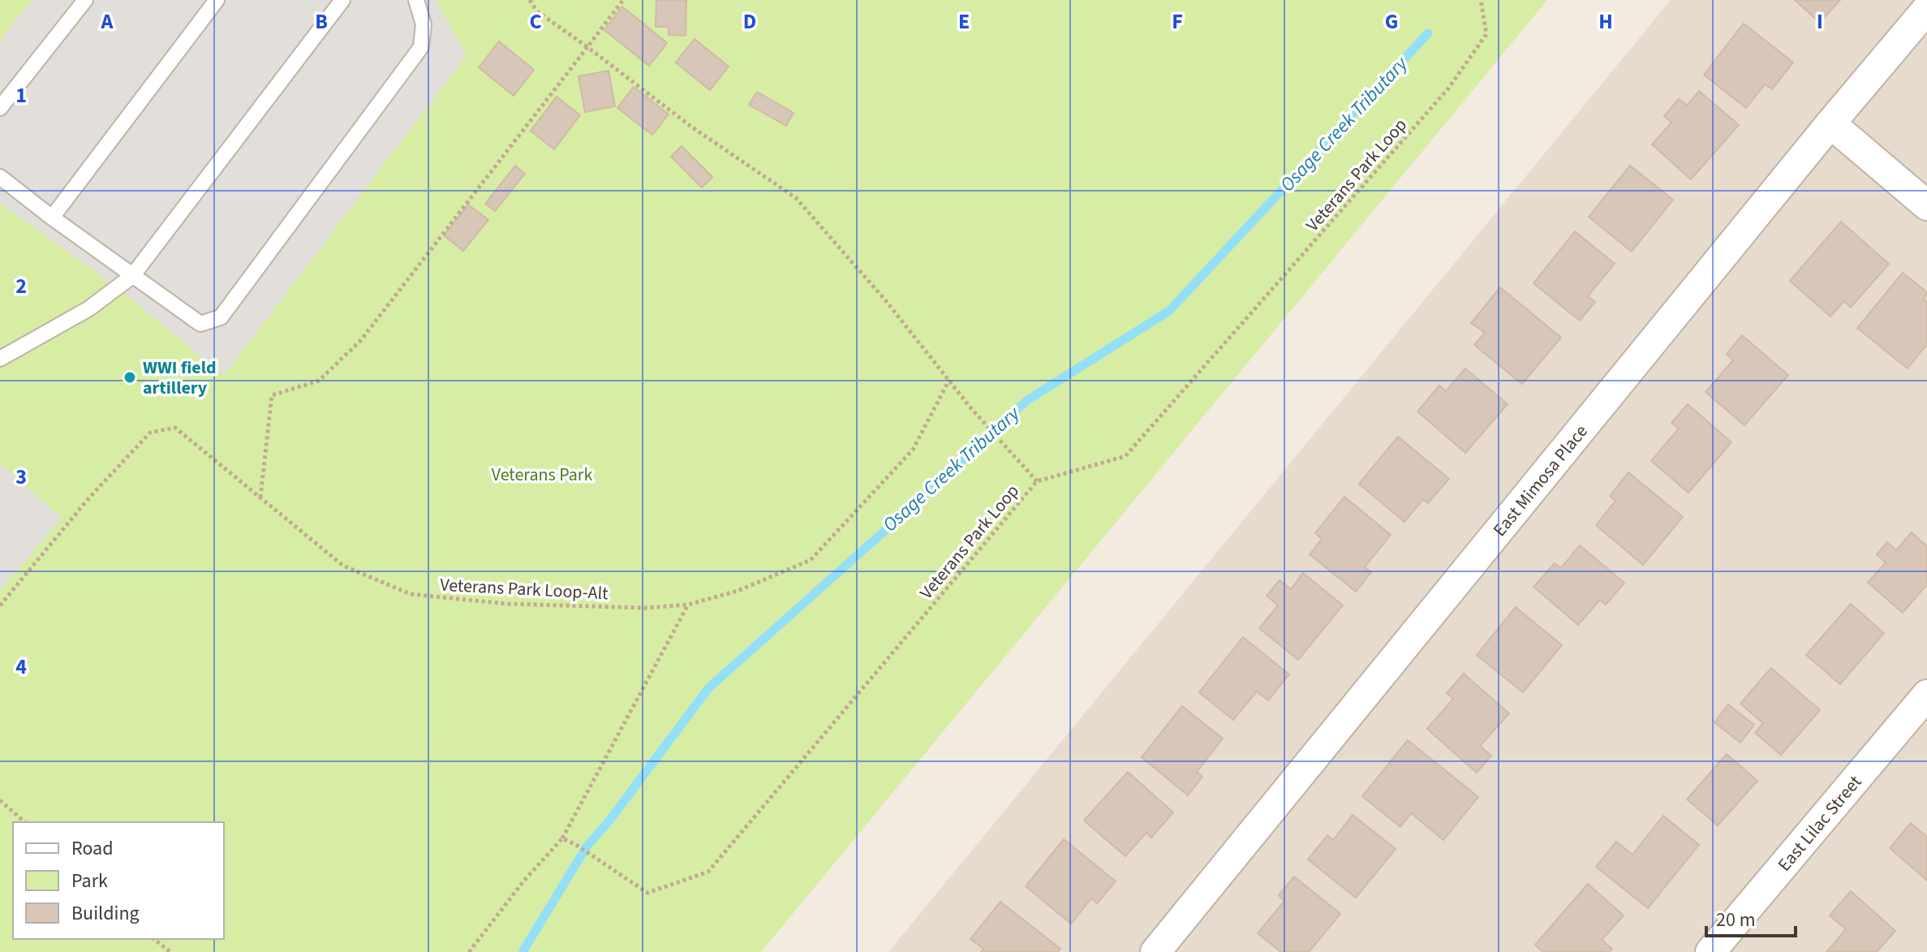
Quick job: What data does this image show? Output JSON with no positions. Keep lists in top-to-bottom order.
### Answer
{
  "streets": {
    "street": ["East Mimosa Place", "East Lilac Street"],
    "path": ["Veterans Park Loop", "Veterans Park Loop-Alt"]
  },
  "water": ["Osage Creek Tributary"],
  "parks": ["Veterans Park"],
  "places": ["WWI field artillery"],
  "legend": ["Road", "Park", "Building"],
  "scale_bar": "20 m",
  "grid": {
    "columns": [
      "A",
      "B",
      "C",
      "D",
      "E",
      "F",
      "G",
      "H",
      "I"
    ],
    "rows": [
      "1",
      "2",
      "3",
      "4"
    ]
  }
}
